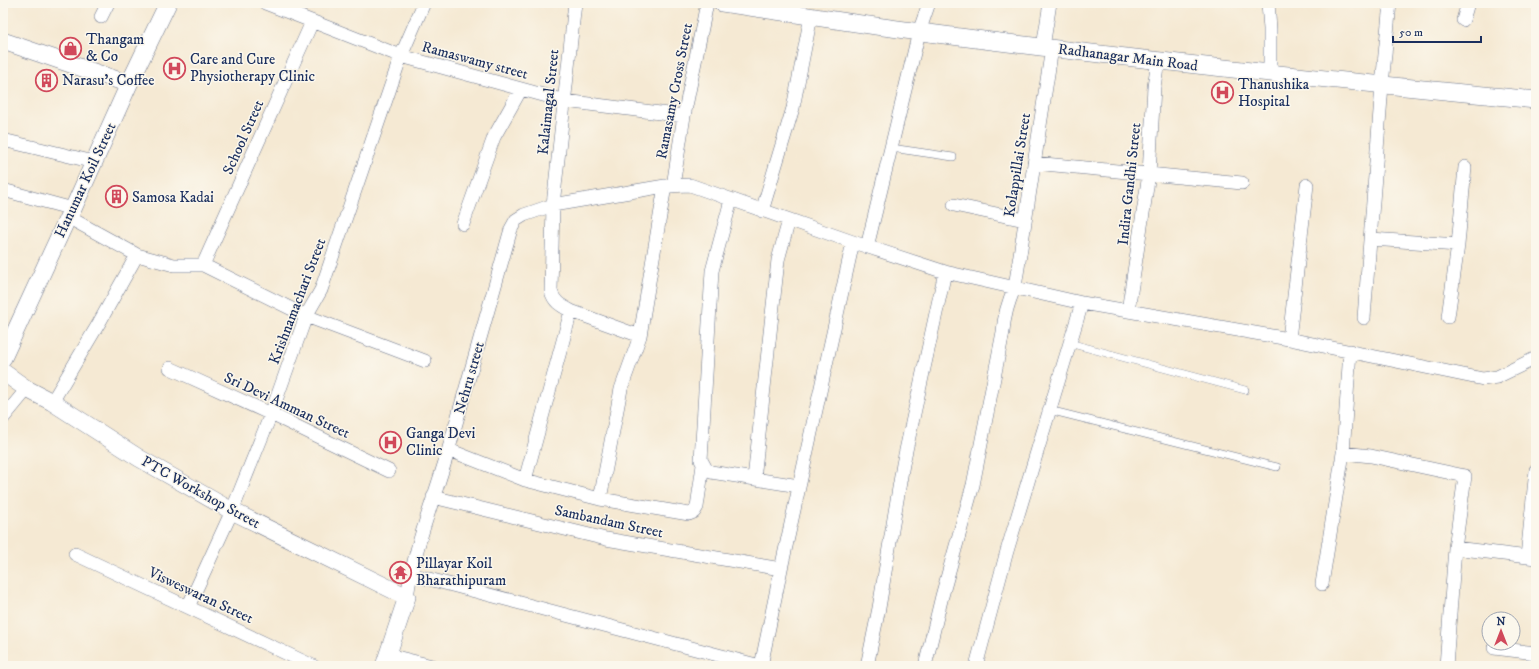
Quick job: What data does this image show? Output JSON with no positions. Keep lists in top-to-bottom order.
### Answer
{
  "streets": {
    "street": [
      "Radhanagar Main Road",
      "Ramaswamy street",
      "Ramasamy Cross Street",
      "Kalaimagal Street",
      "School Street",
      "Kolappillai Street",
      "Hanumar Koil Street",
      "Indira Gandhi Street",
      "Krishnamachari Street",
      "Nehru street",
      "Sri Devi Amman Street",
      "PTC Workshop Street",
      "Sambandam Street",
      "Visweswaran Street"
    ]
  },
  "crossings": [
    ["Radhanagar Main Road", "Kolappillai Street"],
    ["Radhanagar Main Road", "Indira Gandhi Street"],
    ["Ramaswamy street", "Ramasamy Cross Street"],
    ["Ramaswamy street", "Kalaimagal Street"],
    ["Ramaswamy street", "School Street"],
    ["Ramaswamy street", "Krishnamachari Street"],
    ["Ramasamy Cross Street", "Nehru street"],
    ["Kalaimagal Street", "Nehru street"],
    ["Kolappillai Street", "Nehru street"],
    ["Indira Gandhi Street", "Nehru street"],
    ["Krishnamachari Street", "Sri Devi Amman Street"],
    ["Krishnamachari Street", "PTC Workshop Street"],
    ["Krishnamachari Street", "Visweswaran Street"],
    ["Nehru street", "PTC Workshop Street"],
    ["Nehru street", "Sambandam Street"]
  ],
  "places": {
    "shop": ["Thangam & Co"],
    "hospital": ["Care and Cure Physiotherapy Clinic", "Thanushika Hospital", "Ganga Devi Clinic"],
    "building": ["Narasu's Coffee", "Samosa Kadai"],
    "temple": ["Pillayar Koil Bharathipuram"]
  },
  "scale_bar": "50 m",
  "north": "top"
}
